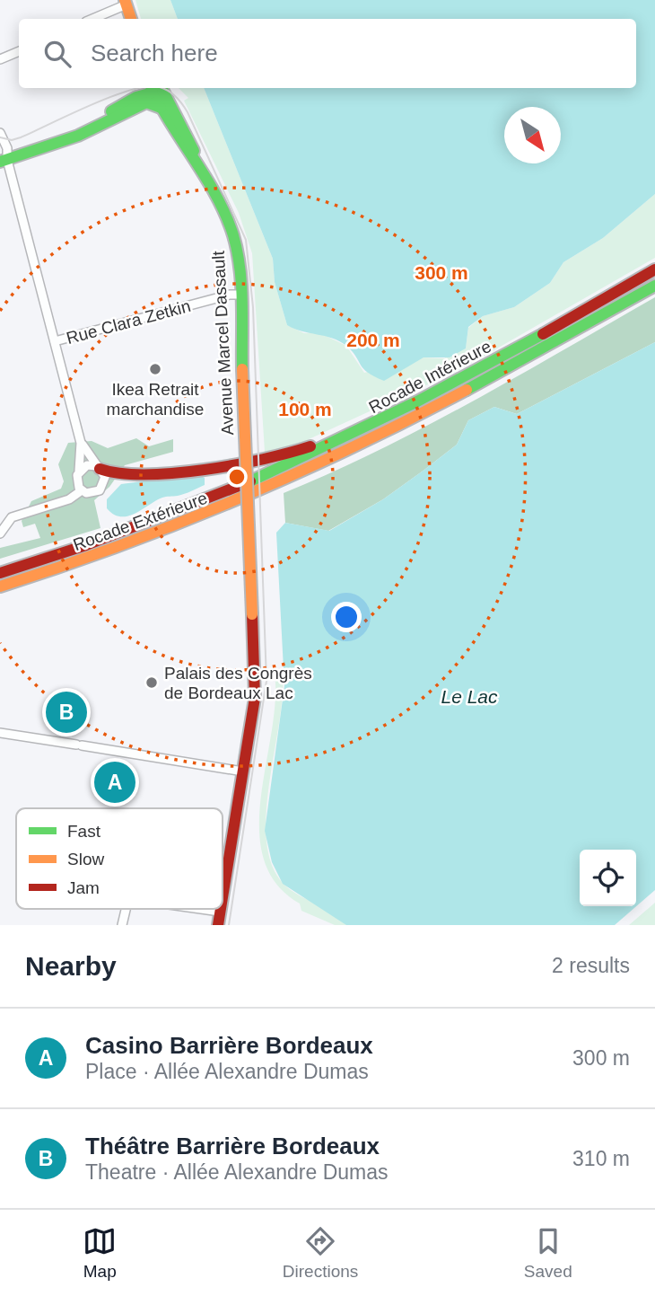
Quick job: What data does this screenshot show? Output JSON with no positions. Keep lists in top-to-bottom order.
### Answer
{
  "streets": {
    "main road": ["Avenue Marcel Dassault", "Rocade Intérieure", "Rocade Extérieure"],
    "street": ["Rue Clara Zetkin"]
  },
  "crossings": [
    ["Rue Clara Zetkin", "Avenue Marcel Dassault"]
  ],
  "water": ["Le Lac"],
  "places": ["Ikea Retrait marchandise", "Palais des Congrès de Bordeaux Lac"],
  "legend": ["Fast", "Slow", "Jam"],
  "north": "bottom right",
  "page": {
    "search": "Search here",
    "pins": ["B", "A"],
    "heading": ["Nearby", "2 results"],
    "list": [
      {
        "mark": "A",
        "name": "Casino Barrière Bordeaux",
        "note": "Place · Allée Alexandre Dumas",
        "value": "300 m"
      },
      {
        "mark": "B",
        "name": "Théâtre Barrière Bordeaux",
        "note": "Theatre · Allée Alexandre Dumas",
        "value": "310 m"
      }
    ],
    "nav": ["Map", "Directions", "Saved"]
  },
  "rings": ["300 m", "200 m", "100 m"]
}
